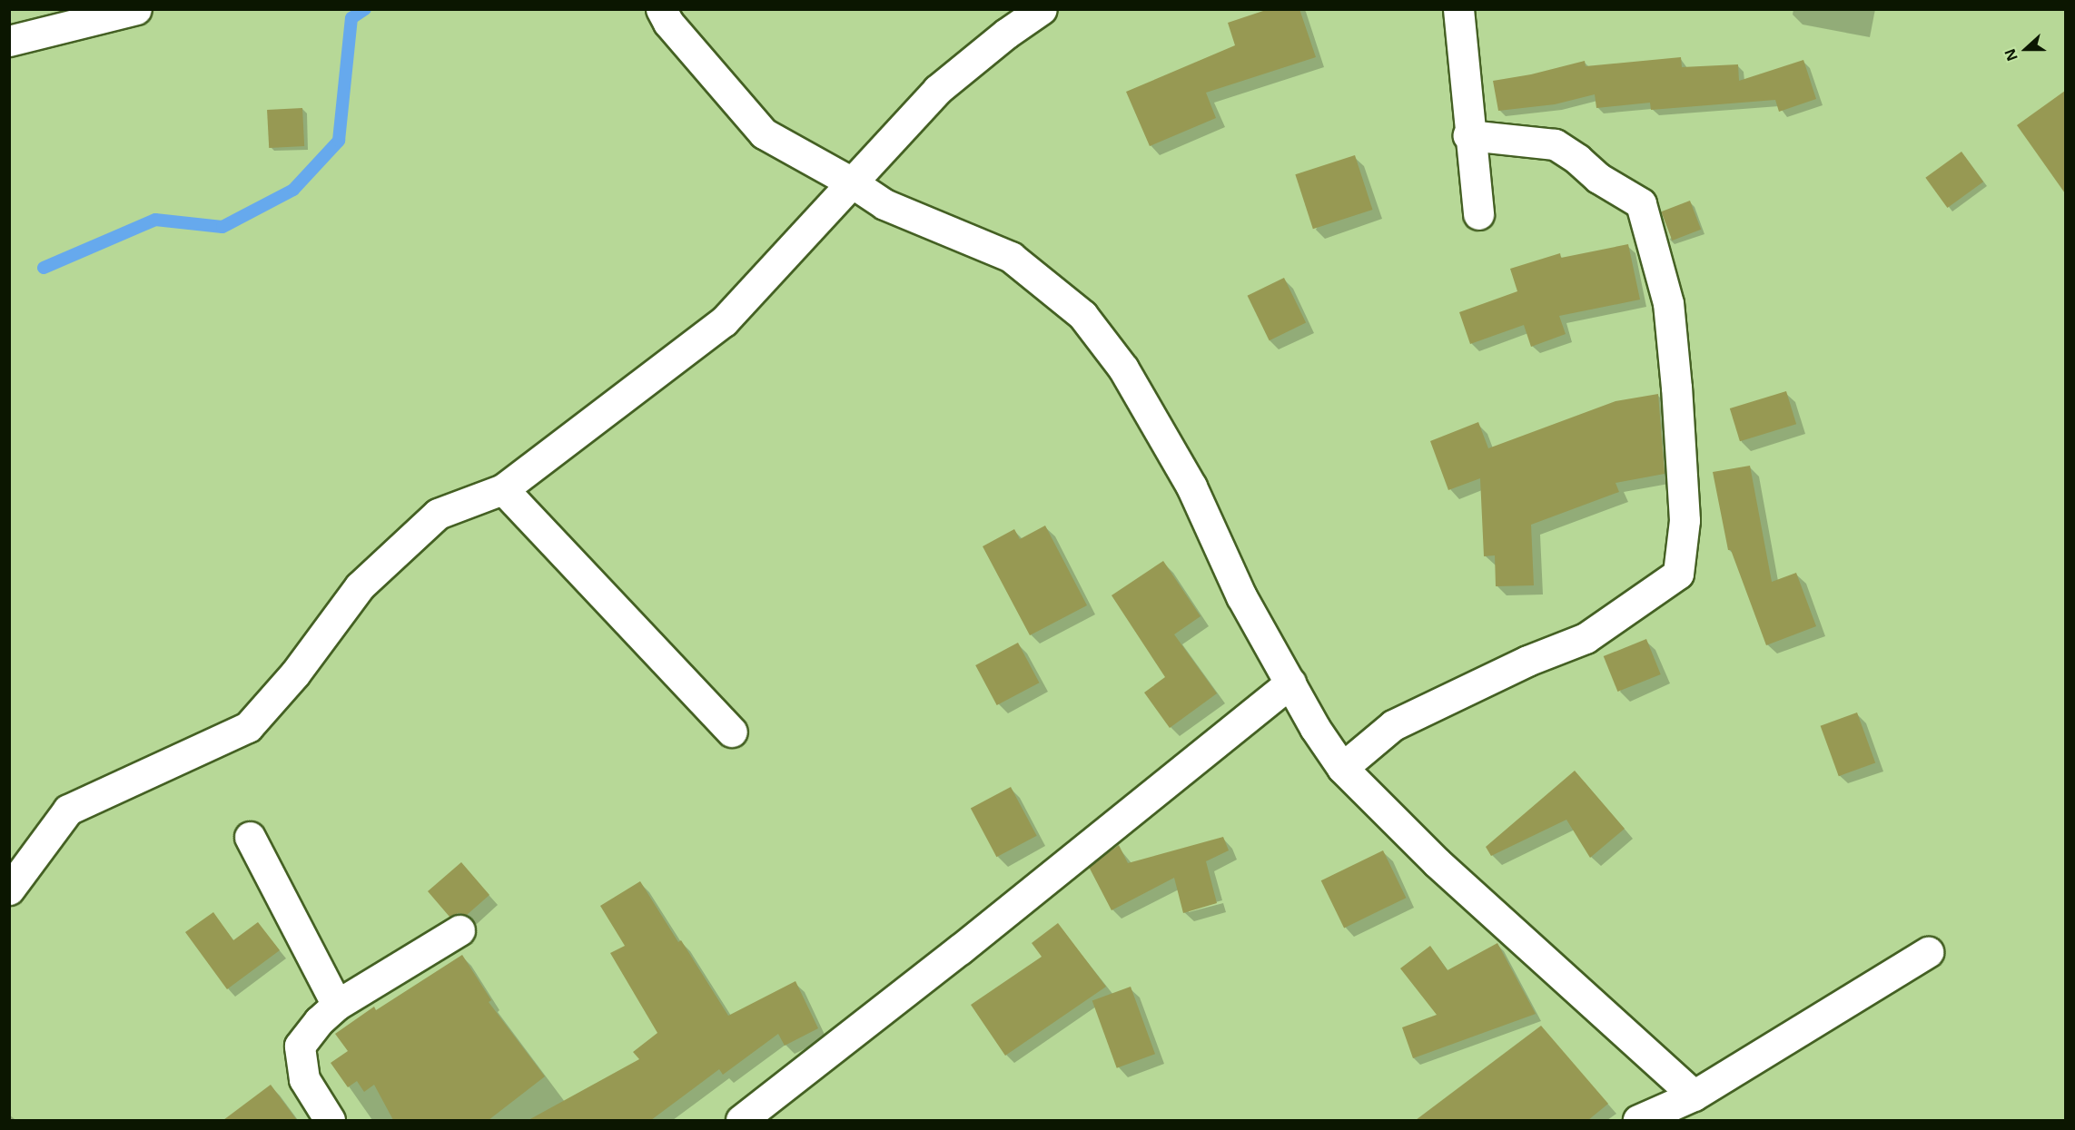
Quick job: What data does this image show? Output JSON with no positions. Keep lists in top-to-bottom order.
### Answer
{
  "north": "left"
}
